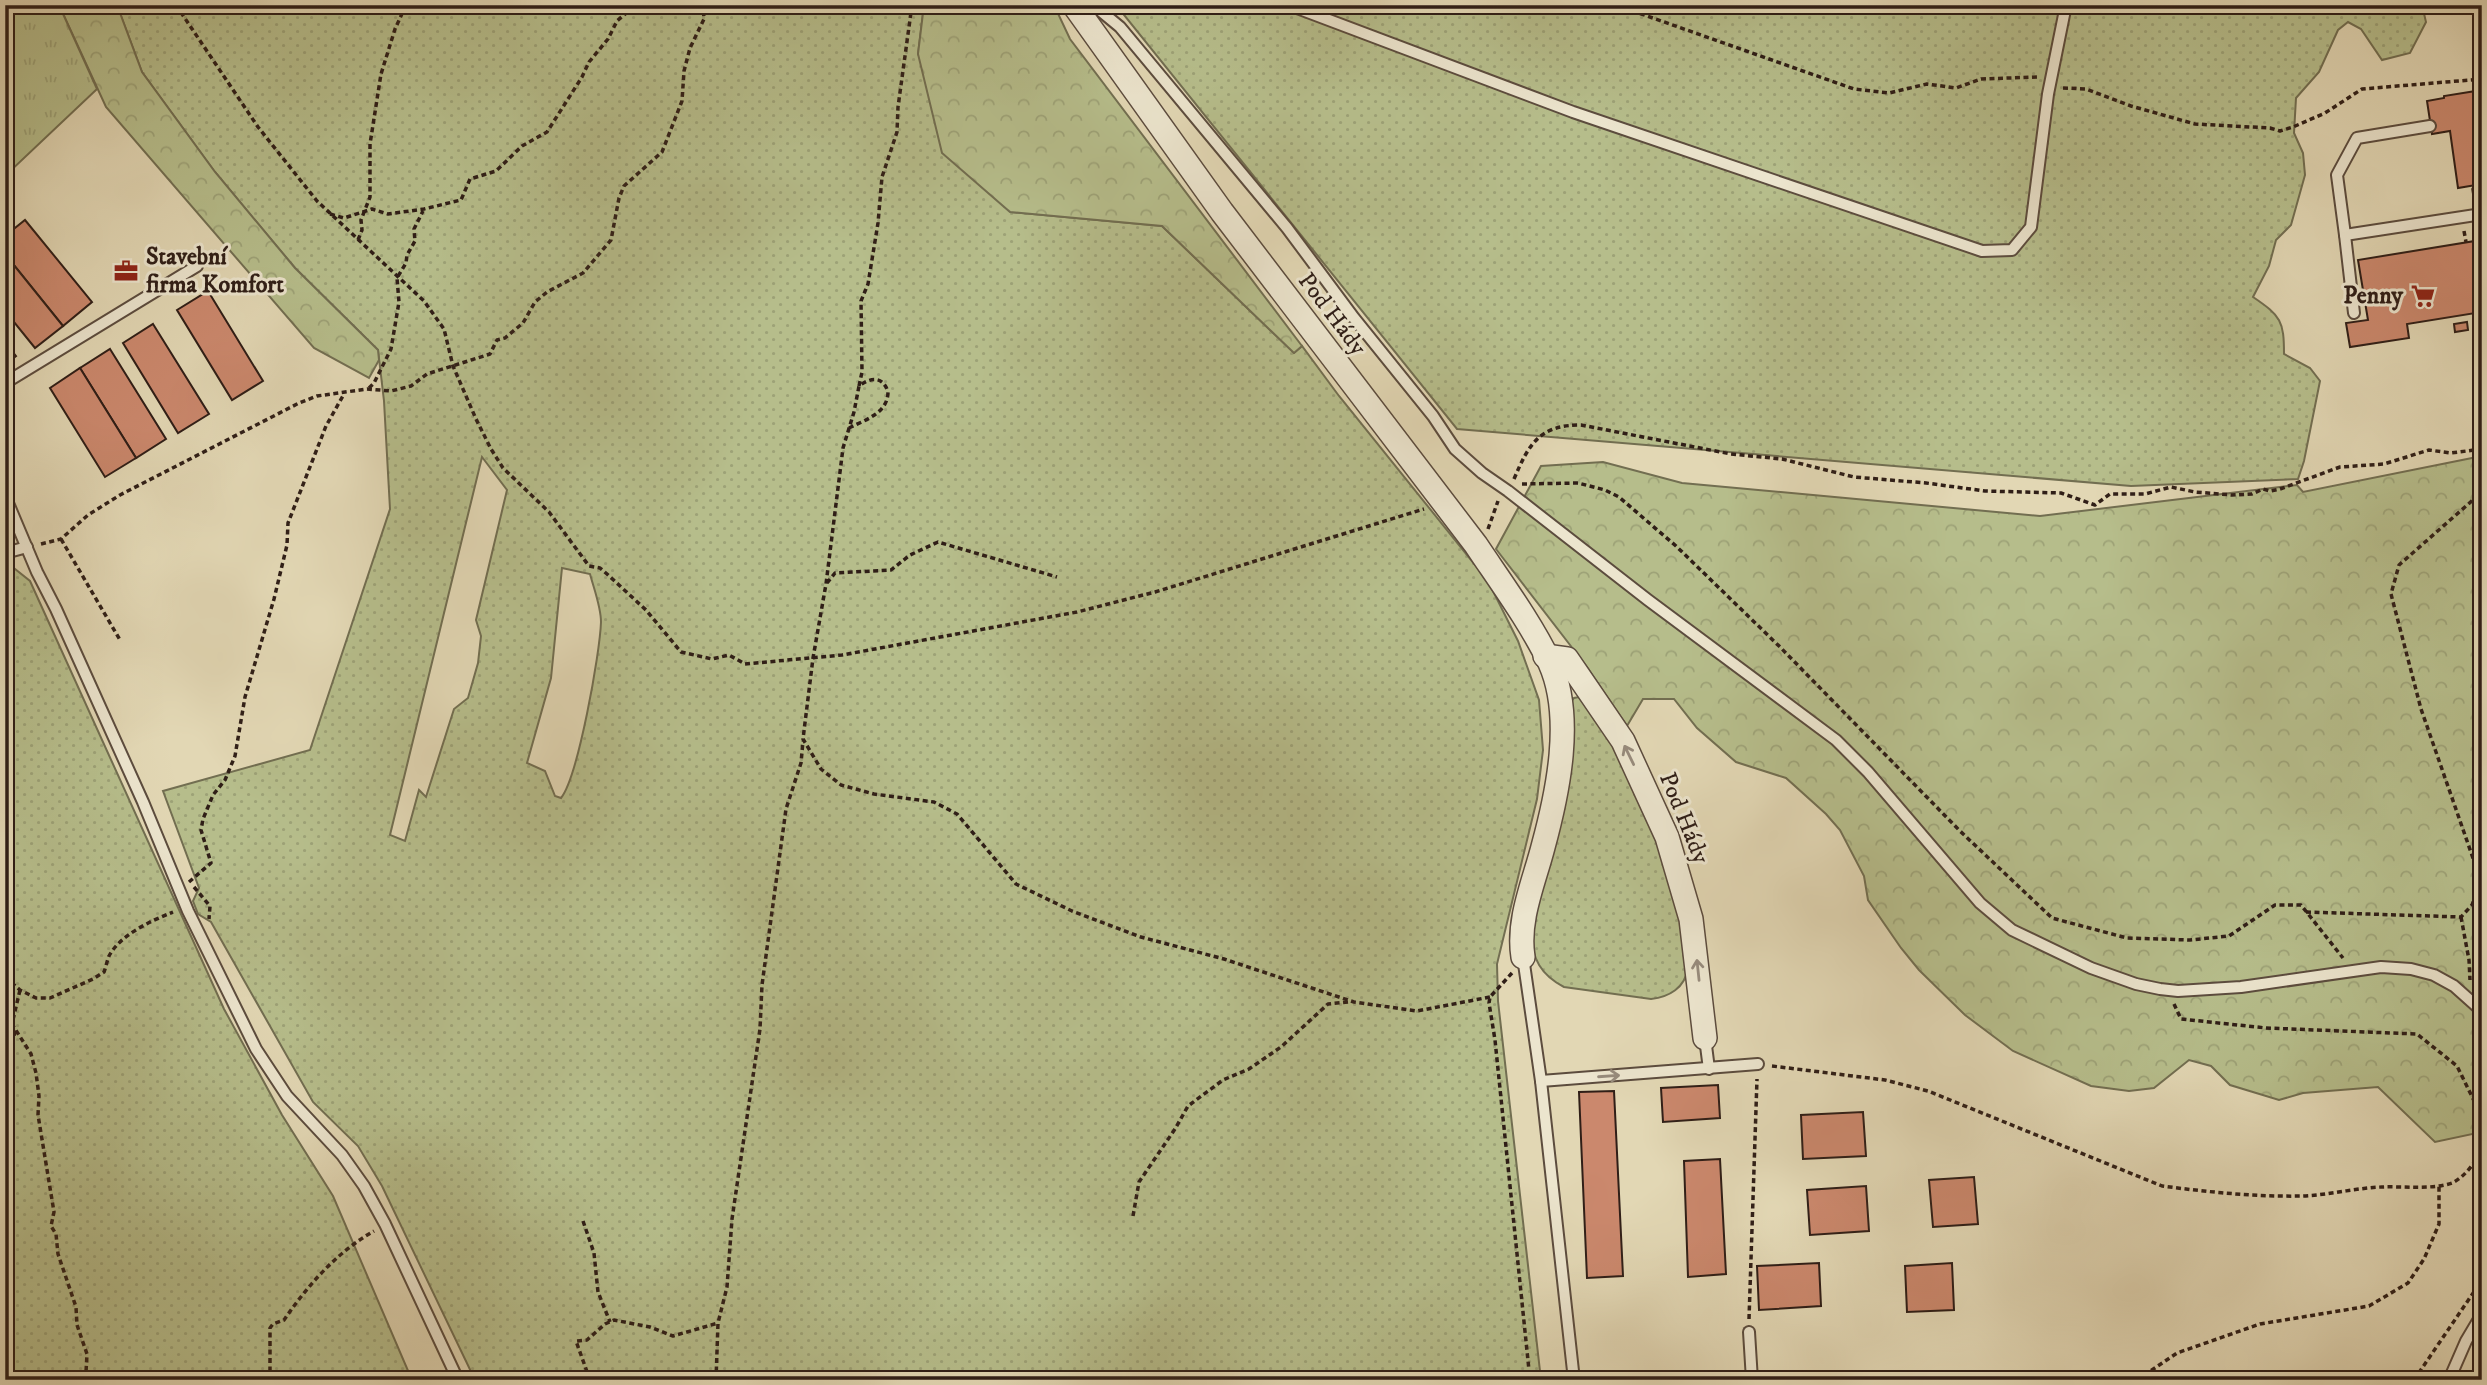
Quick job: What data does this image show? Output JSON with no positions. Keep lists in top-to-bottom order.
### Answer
{
  "streets": {
    "street": ["Pod Hády"]
  },
  "places": {
    "office": ["Stavební firma Komfort"],
    "supermarket": ["Penny"]
  }
}
